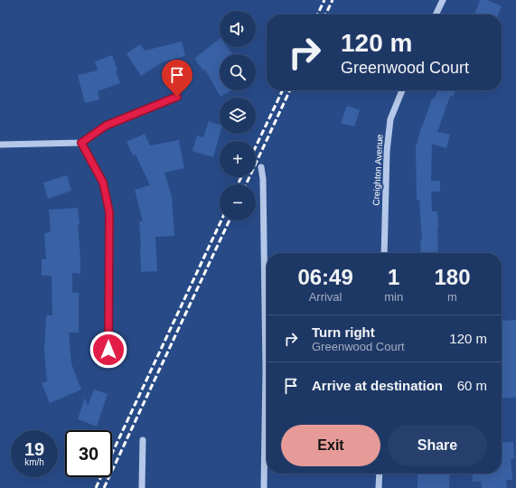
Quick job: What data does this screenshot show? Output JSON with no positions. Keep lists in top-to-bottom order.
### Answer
{
  "streets": {
    "street": ["Creighton Avenue"]
  },
  "page": {
    "map_buttons": ["+", "−"],
    "turn": ["120 m", "Greenwood Court"],
    "eta": [
      "06:49",
      "Arrival",
      "1",
      "min",
      "180",
      "m"
    ],
    "list": [
      {
        "name": "Turn right",
        "note": "Greenwood Court",
        "value": "120 m"
      },
      {
        "name": "Arrive at destination",
        "value": "60 m"
      }
    ],
    "buttons": ["Exit", "Share"],
    "speed": "19 km/h",
    "limit": "30"
  }
}
